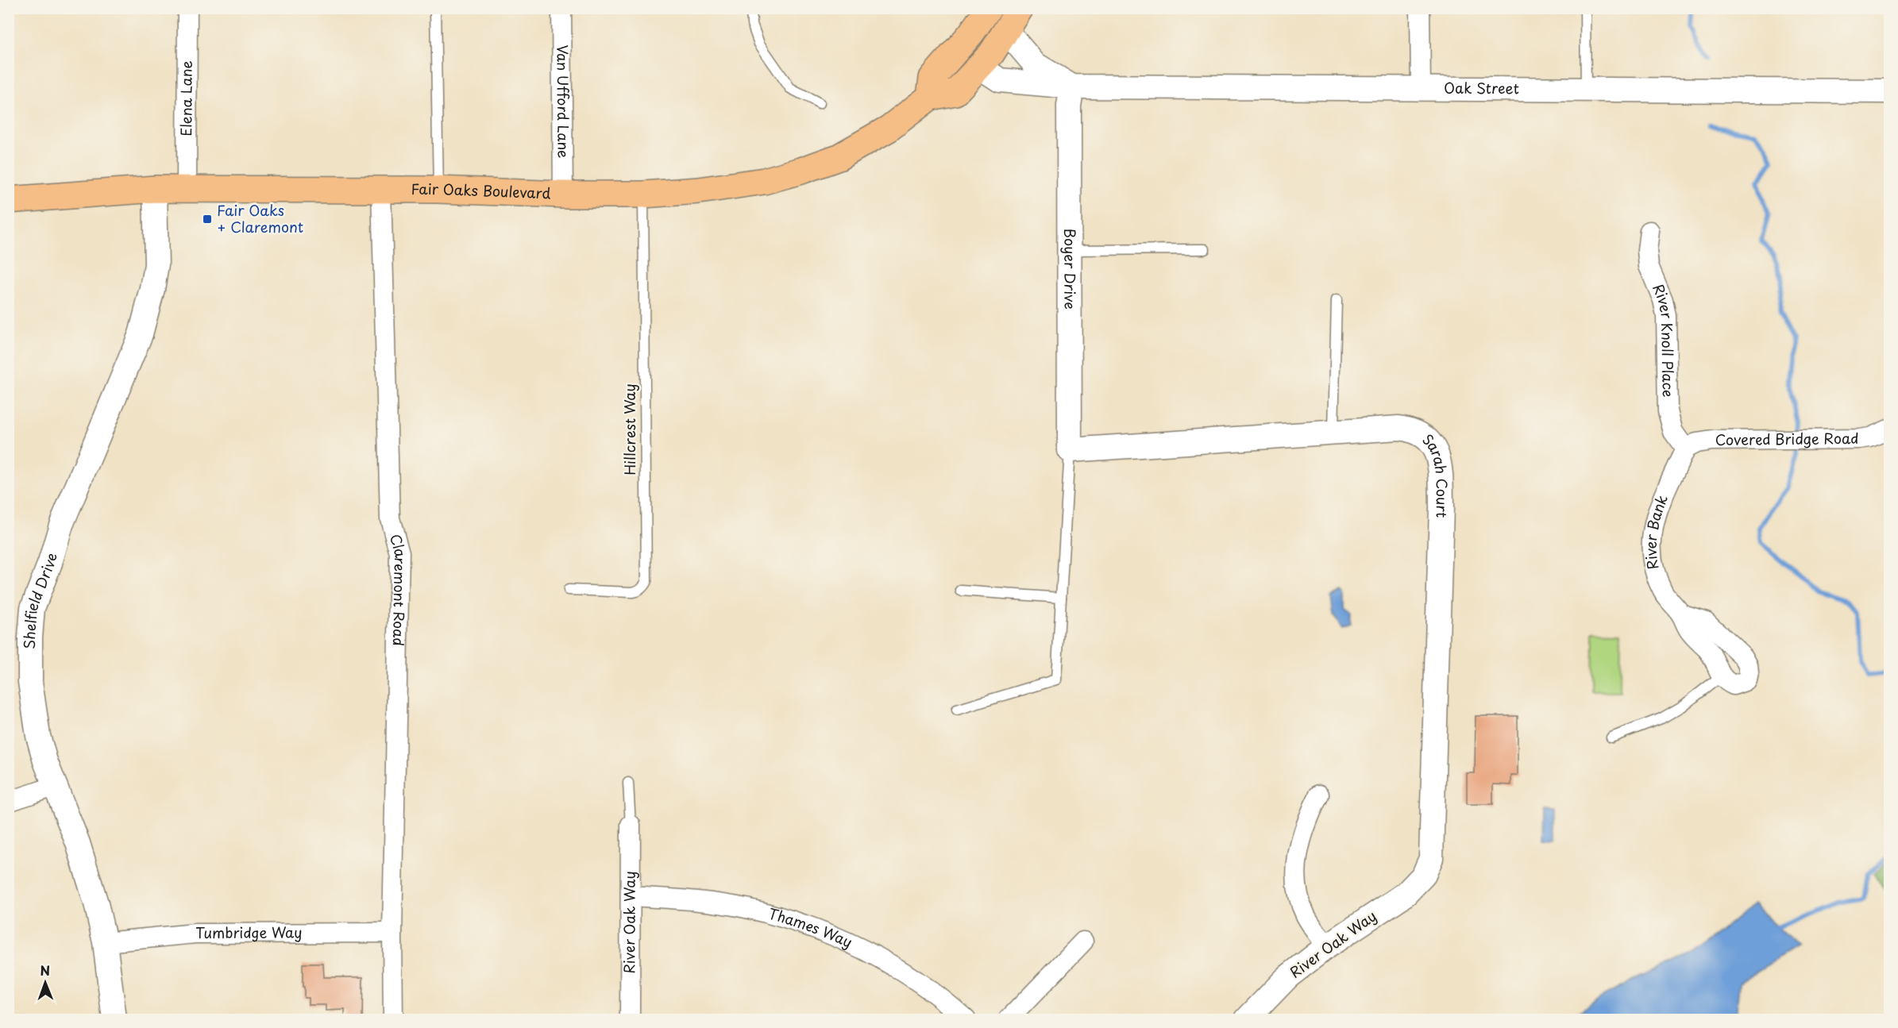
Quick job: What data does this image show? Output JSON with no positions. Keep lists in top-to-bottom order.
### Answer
{
  "streets": {
    "main road": ["Fair Oaks Boulevard"],
    "street": [
      "Oak Street",
      "Elena Lane",
      "Van Ufford Lane",
      "Boyer Drive",
      "River Knoll Place",
      "Covered Bridge Road",
      "Sarah Court",
      "River Bank",
      "Claremont Road",
      "Shelfield Drive",
      "River Oak Way",
      "Thames Way",
      "Tumbridge Way"
    ],
    "lane": ["Hillcrest Way"]
  },
  "crossings": [
    ["Oak Street", "Boyer Drive"],
    ["Elena Lane", "Fair Oaks Boulevard"],
    ["Van Ufford Lane", "Fair Oaks Boulevard"],
    ["Fair Oaks Boulevard", "Hillcrest Way"],
    ["Fair Oaks Boulevard", "Claremont Road"],
    ["Fair Oaks Boulevard", "Shelfield Drive"],
    ["Boyer Drive", "Sarah Court"],
    ["River Knoll Place", "Covered Bridge Road"],
    ["River Knoll Place", "River Bank"],
    ["Covered Bridge Road", "River Bank"],
    ["Sarah Court", "River Oak Way"],
    ["Claremont Road", "Tumbridge Way"],
    ["Shelfield Drive", "Tumbridge Way"],
    ["River Oak Way", "Thames Way"]
  ],
  "places": {
    "transit": ["Fair Oaks + Claremont"]
  },
  "north": "top"
}
